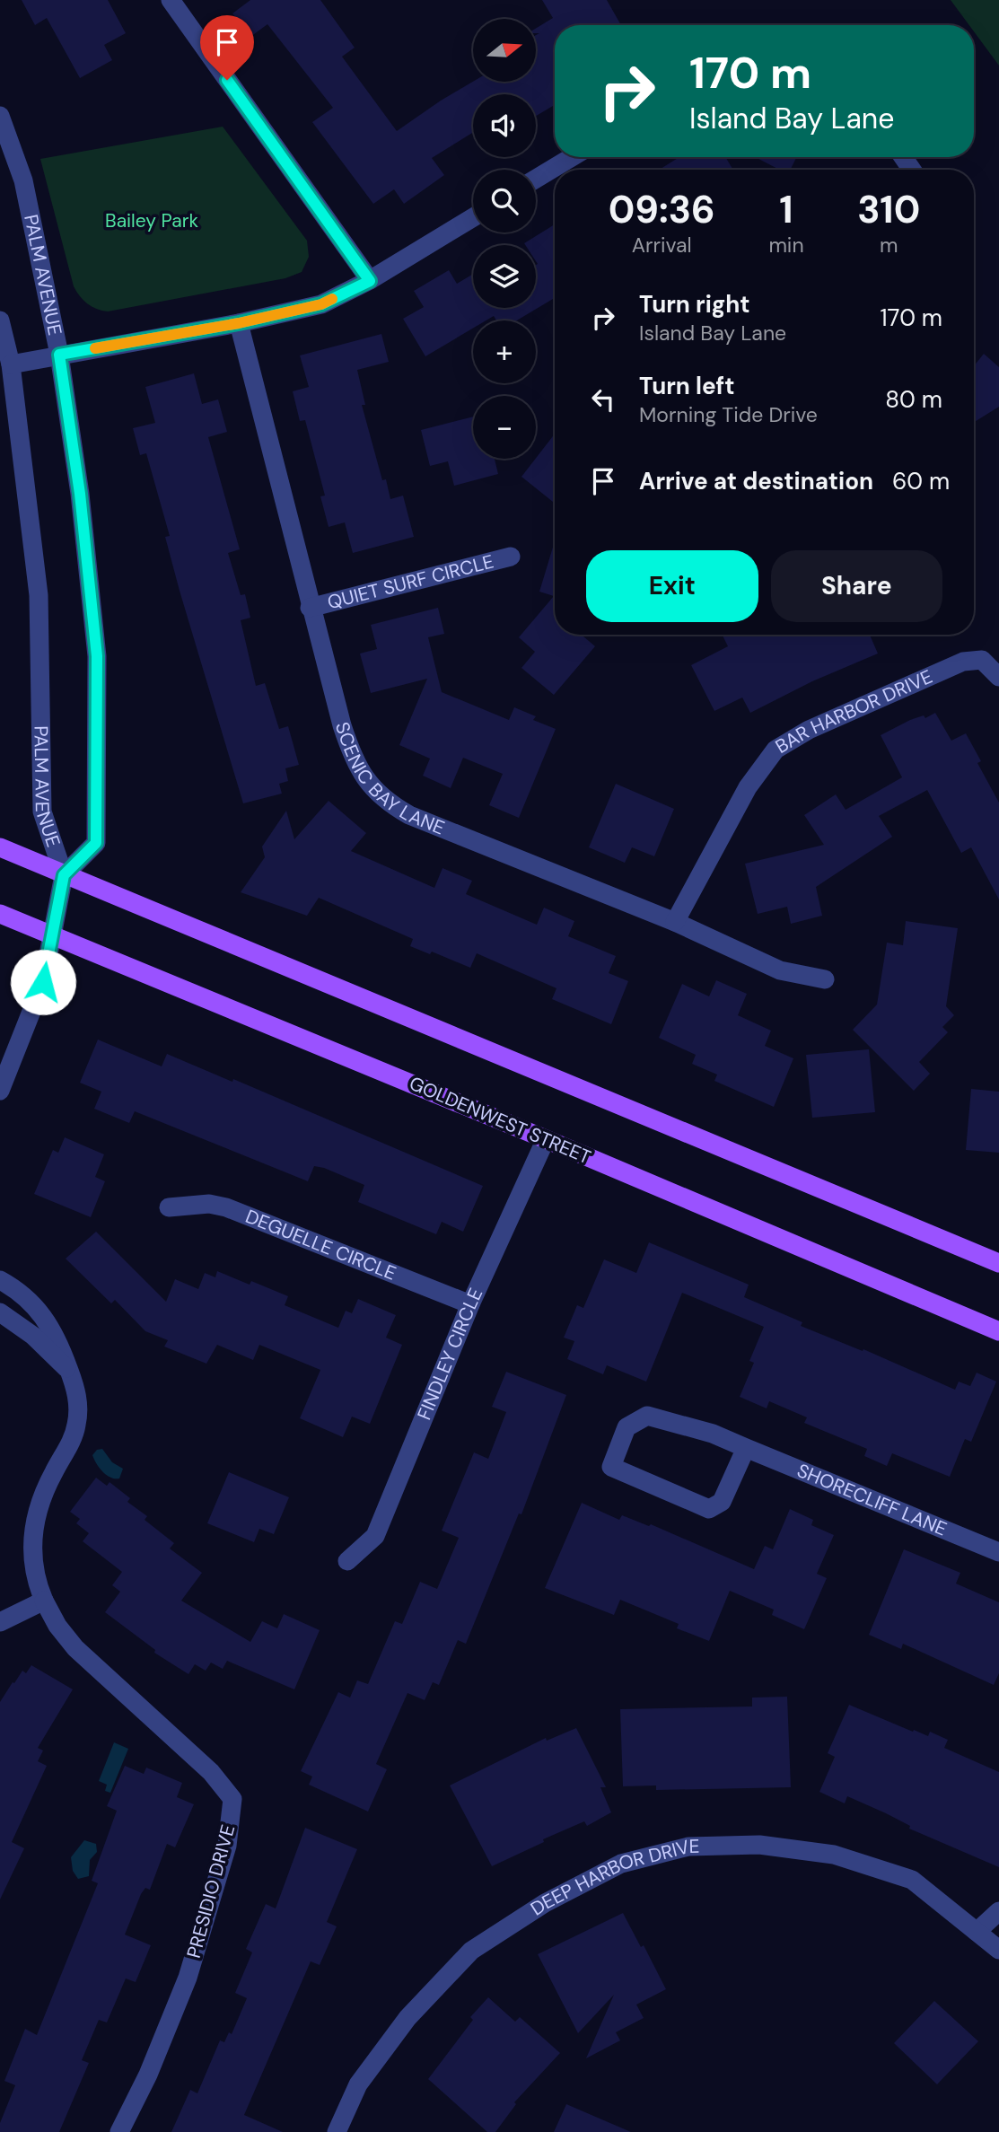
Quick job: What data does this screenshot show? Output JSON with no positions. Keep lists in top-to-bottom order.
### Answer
{
  "streets": {
    "main road": ["GOLDENWEST STREET"],
    "street": [
      "PALM AVENUE",
      "QUIET SURF CIRCLE",
      "BAR HARBOR DRIVE",
      "SCENIC BAY LANE",
      "DEGUELLE CIRCLE",
      "FINDLEY CIRCLE",
      "SHORECLIFF LANE",
      "DEEP HARBOR DRIVE",
      "PRESIDIO DRIVE"
    ]
  },
  "crossings": [
    ["QUIET SURF CIRCLE", "SCENIC BAY LANE"],
    ["BAR HARBOR DRIVE", "SCENIC BAY LANE"],
    ["GOLDENWEST STREET", "FINDLEY CIRCLE"],
    ["DEGUELLE CIRCLE", "FINDLEY CIRCLE"]
  ],
  "parks": ["Bailey Park"],
  "north": "right",
  "page": {
    "map_buttons": ["+", "−"],
    "turn": ["170 m", "Island Bay Lane"],
    "eta": [
      "09:36",
      "Arrival",
      "1",
      "min",
      "310",
      "m"
    ],
    "list": [
      {
        "name": "Turn right",
        "note": "Island Bay Lane",
        "value": "170 m"
      },
      {
        "name": "Turn left",
        "note": "Morning Tide Drive",
        "value": "80 m"
      },
      {
        "name": "Arrive at destination",
        "value": "60 m"
      }
    ],
    "buttons": ["Exit", "Share"]
  }
}
